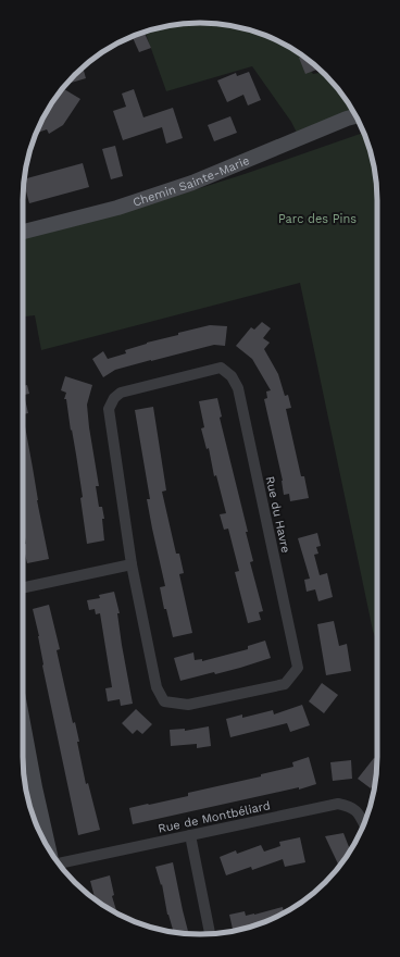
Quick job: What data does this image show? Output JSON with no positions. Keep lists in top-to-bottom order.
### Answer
{
  "streets": {
    "street": ["Chemin Sainte-Marie", "Rue du Havre", "Rue de Montbéliard"]
  },
  "parks": ["Parc des Pins"]
}
